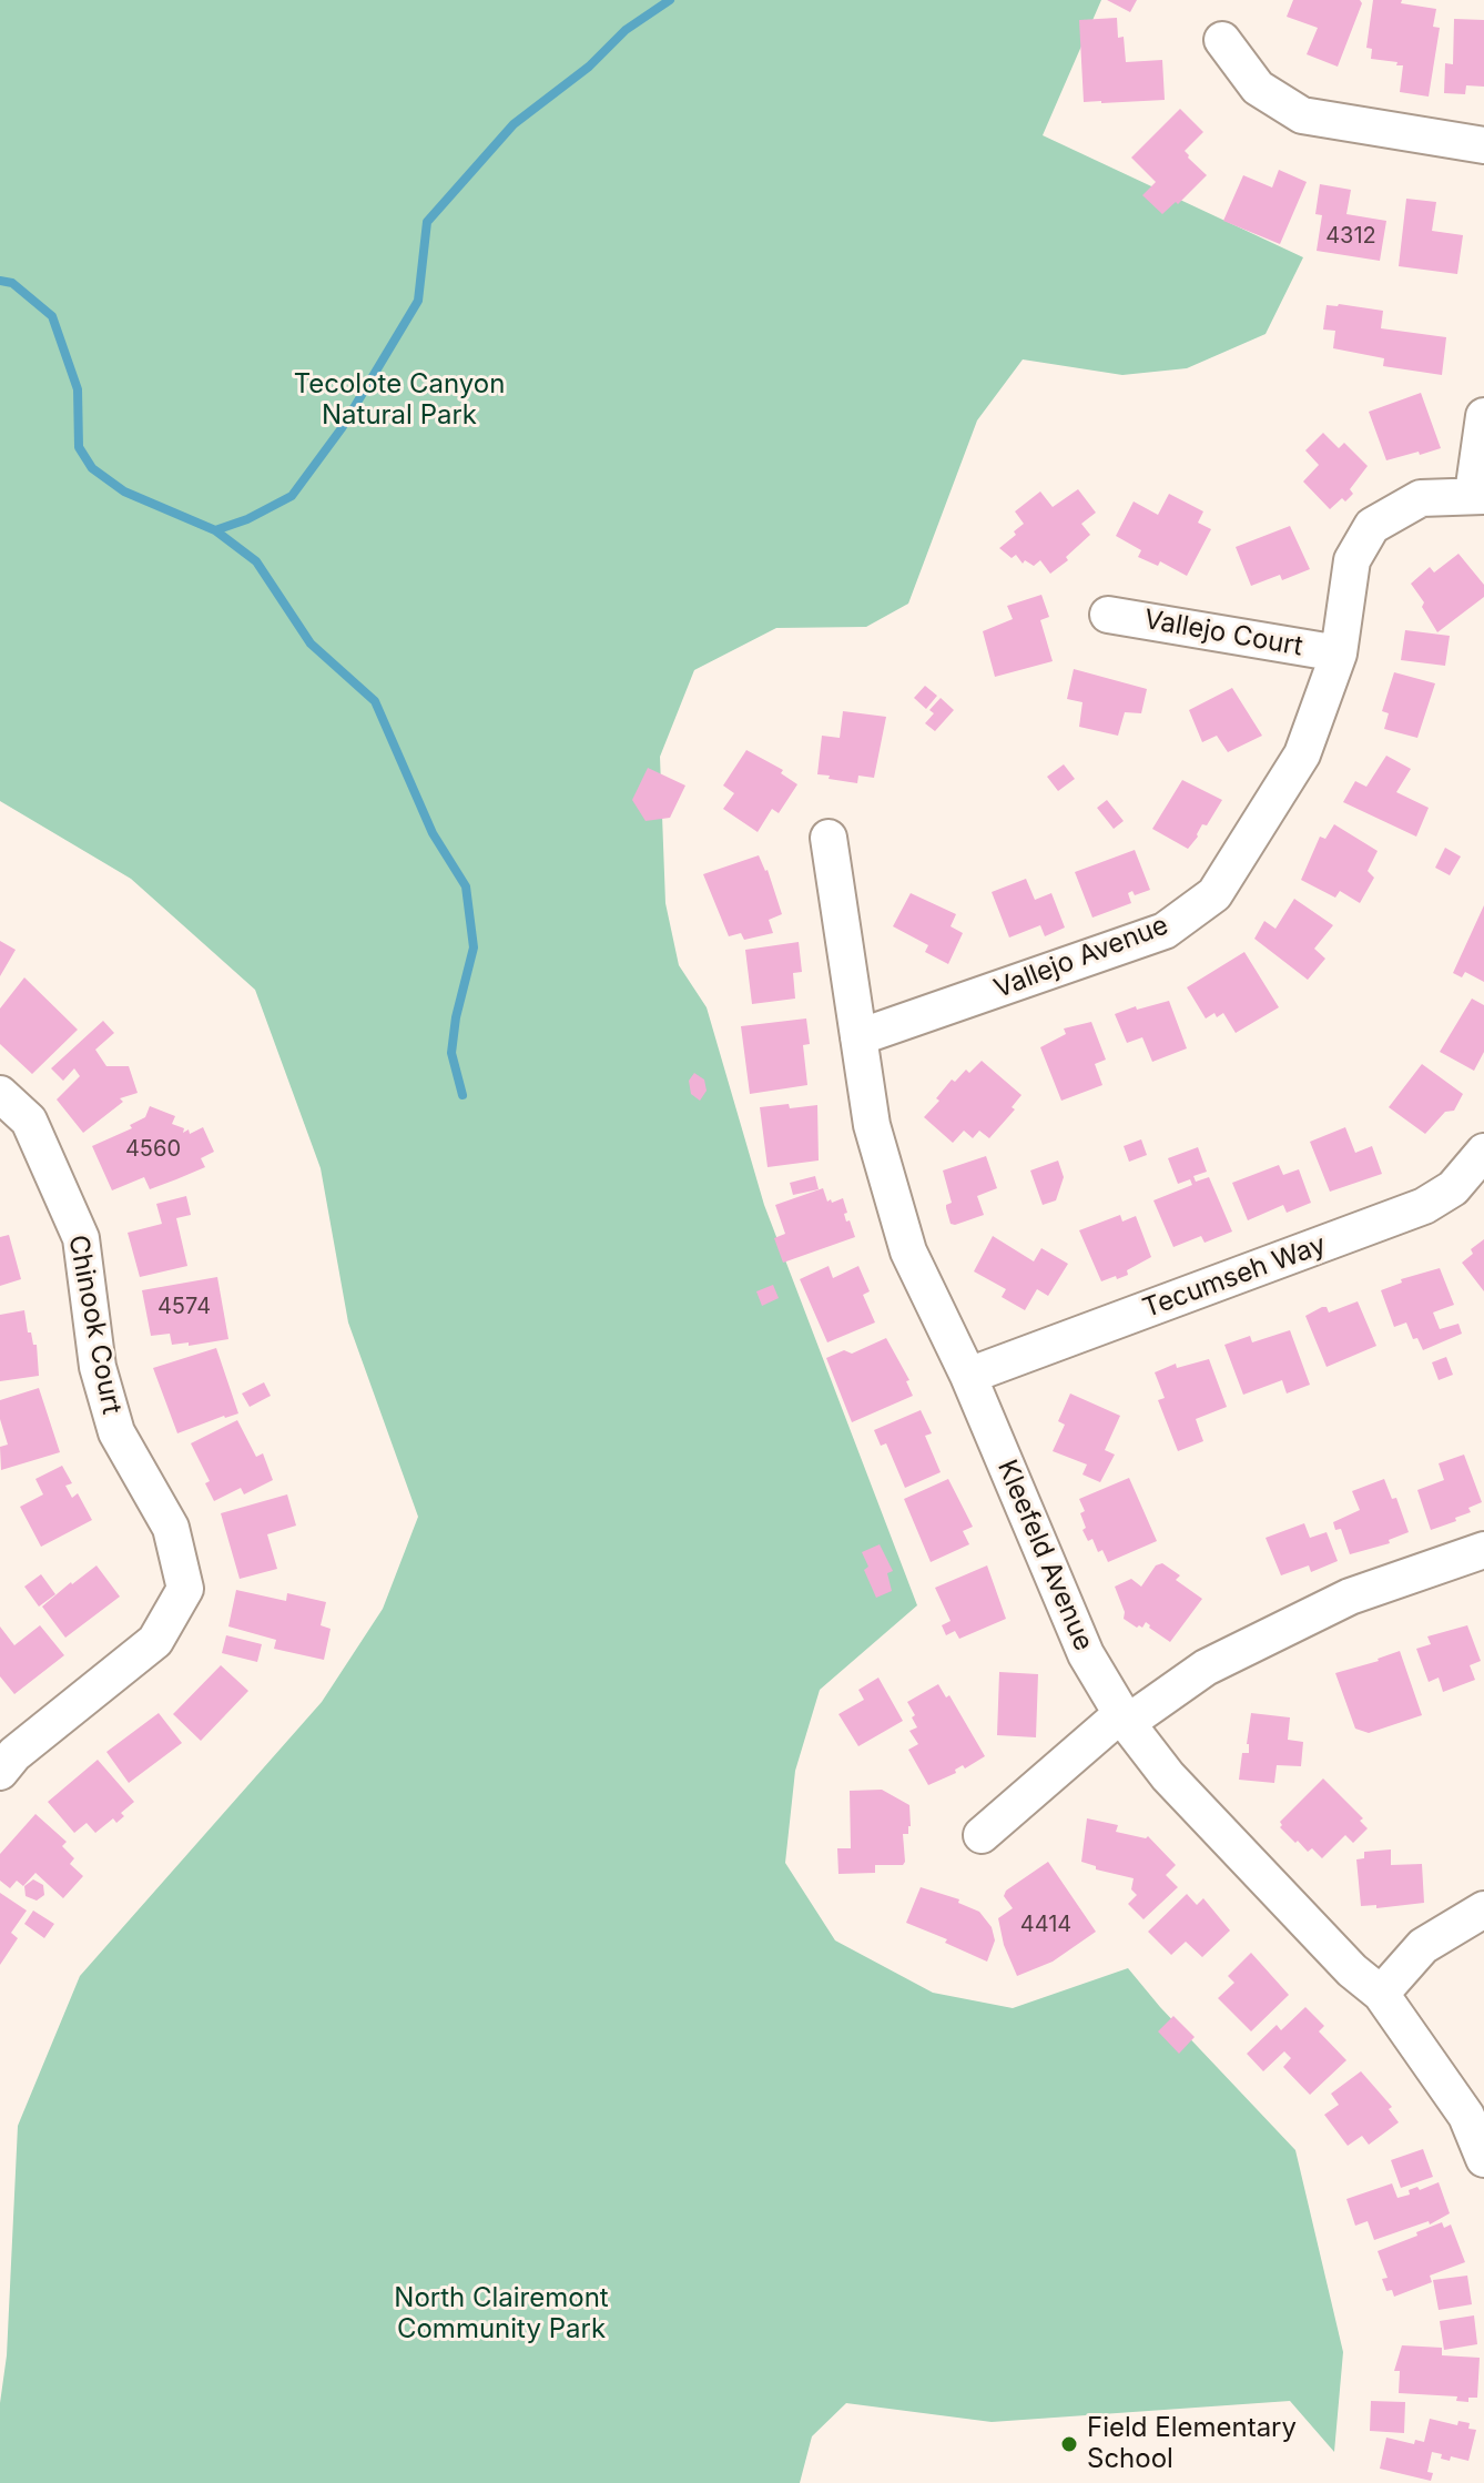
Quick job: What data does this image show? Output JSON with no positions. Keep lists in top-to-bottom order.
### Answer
{
  "streets": {
    "street": [
      "Vallejo Court",
      "Vallejo Avenue",
      "Tecumseh Way",
      "Chinook Court",
      "Kleefeld Avenue"
    ]
  },
  "crossings": [
    ["Vallejo Court", "Vallejo Avenue"],
    ["Vallejo Avenue", "Kleefeld Avenue"],
    ["Tecumseh Way", "Kleefeld Avenue"]
  ],
  "parks": ["Tecolote Canyon Natural Park", "North Clairemont Community Park"],
  "places": ["Field Elementary School"],
  "house_numbers": [
    "4312",
    "4560",
    "4574",
    "4414"
  ]
}
